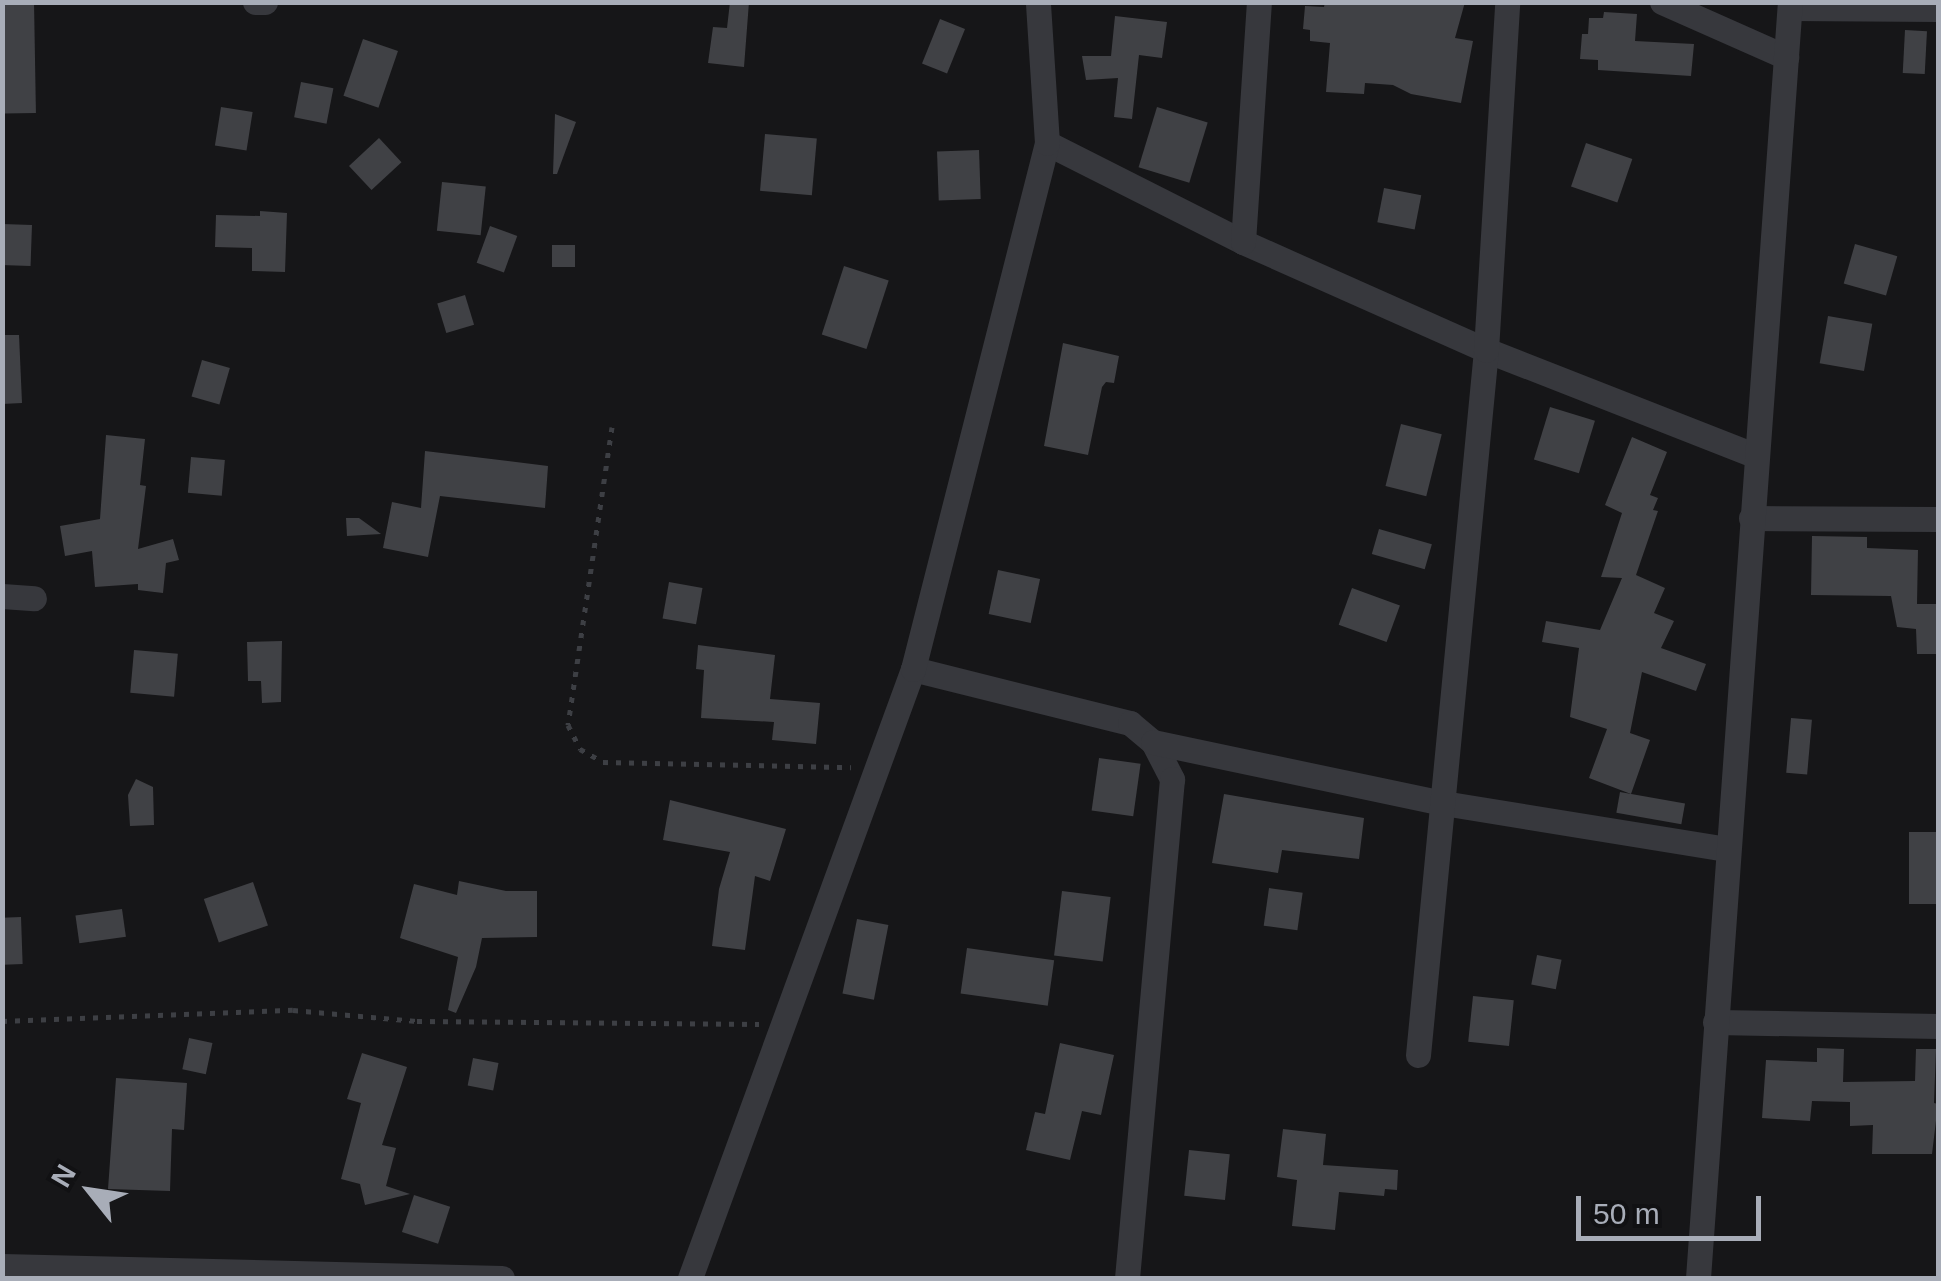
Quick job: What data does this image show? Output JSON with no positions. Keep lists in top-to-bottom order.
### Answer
{
  "scale_bar": "50 m",
  "north": "top left"
}
